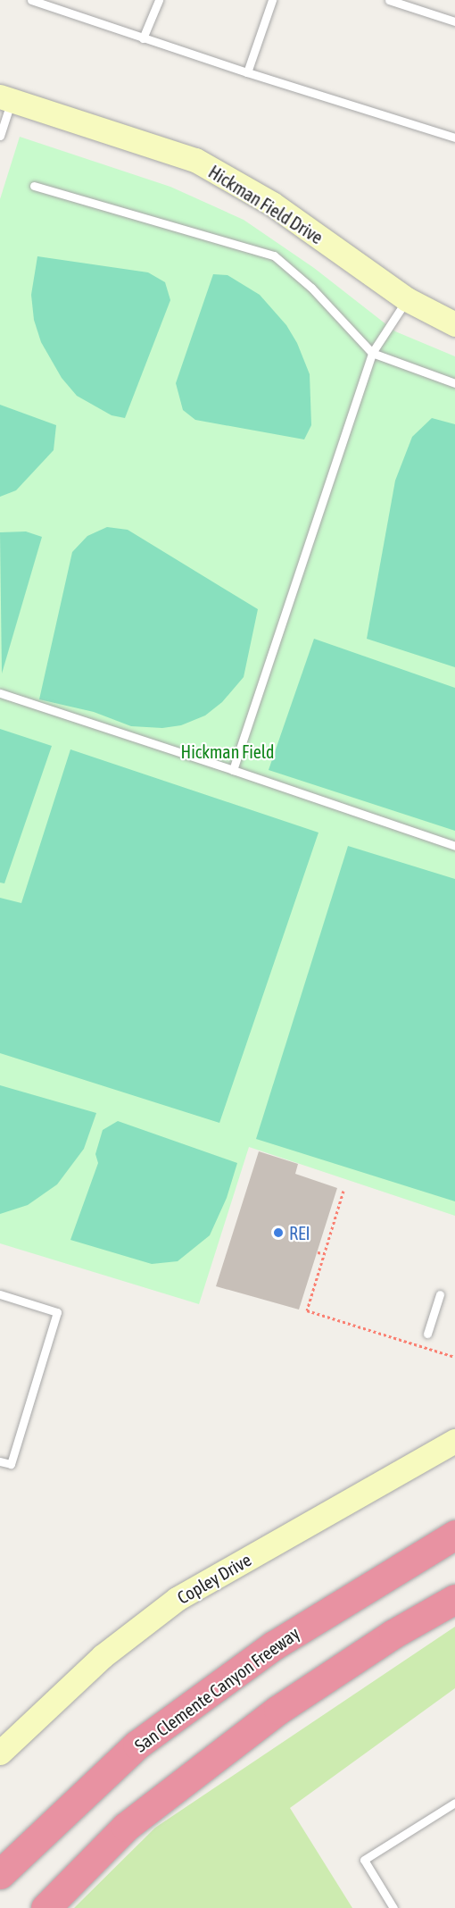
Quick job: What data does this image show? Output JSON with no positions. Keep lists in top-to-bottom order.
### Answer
{
  "streets": {
    "highway": ["San Clemente Canyon Freeway"],
    "street": ["Hickman Field Drive", "Copley Drive"]
  },
  "parks": ["Hickman Field"],
  "places": ["REI"]
}
